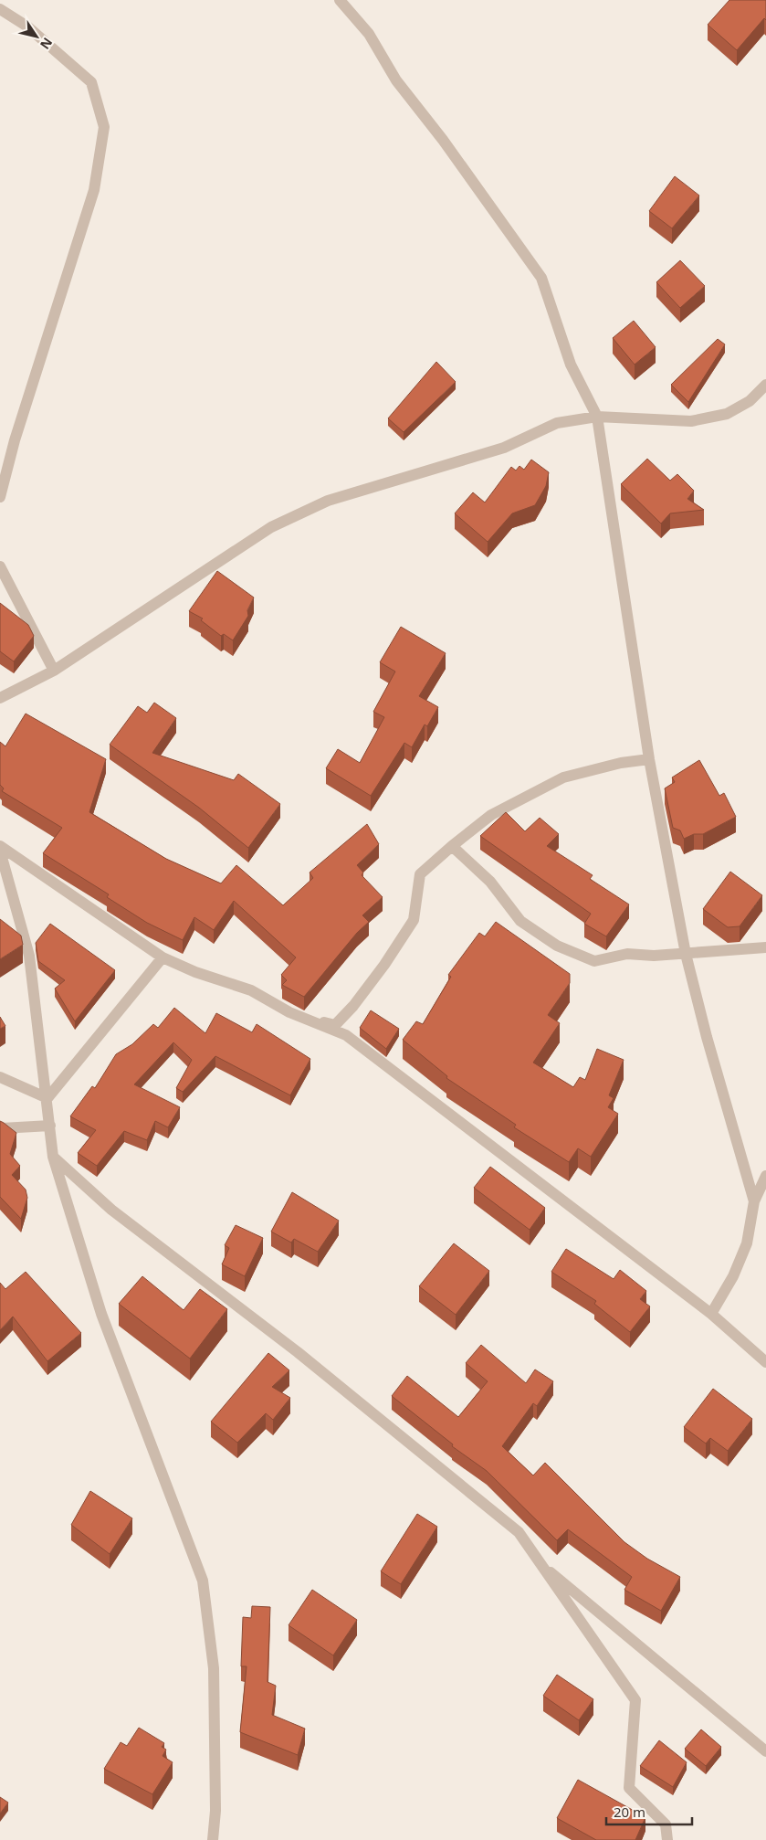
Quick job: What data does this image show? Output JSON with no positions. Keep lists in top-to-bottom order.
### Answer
{
  "scale_bar": "20 m",
  "north": "bottom right"
}
